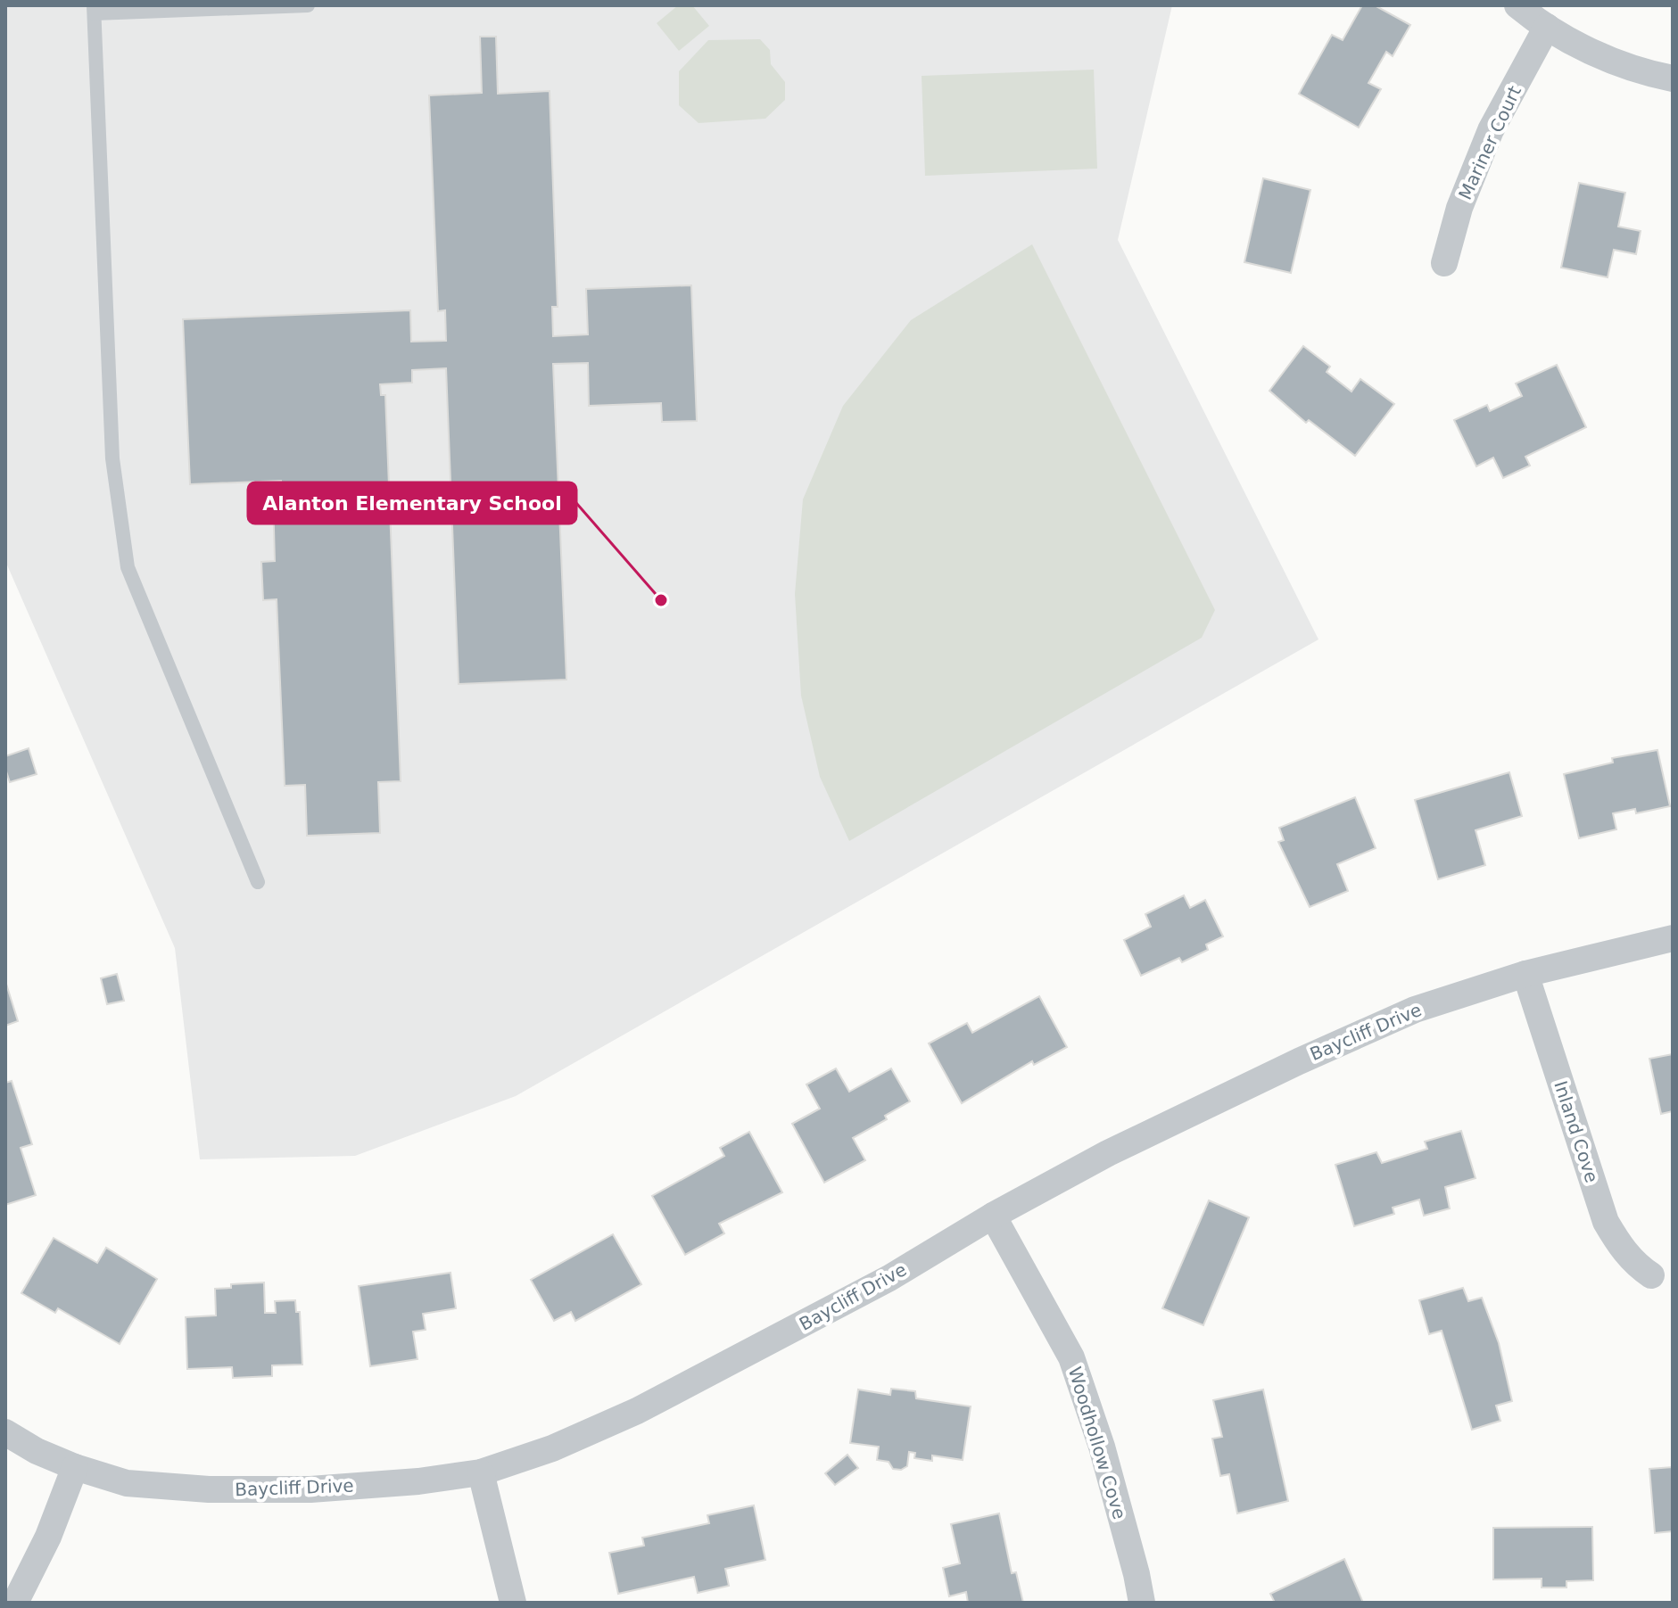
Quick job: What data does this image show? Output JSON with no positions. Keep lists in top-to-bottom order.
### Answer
{
  "streets": {
    "street": [
      "Mariner Court",
      "Baycliff Drive",
      "Inland Cove",
      "Woodhollow Cove"
    ]
  },
  "crossings": [
    ["Baycliff Drive", "Inland Cove"],
    ["Baycliff Drive", "Woodhollow Cove"]
  ],
  "places": ["Alanton Elementary School"]
}
